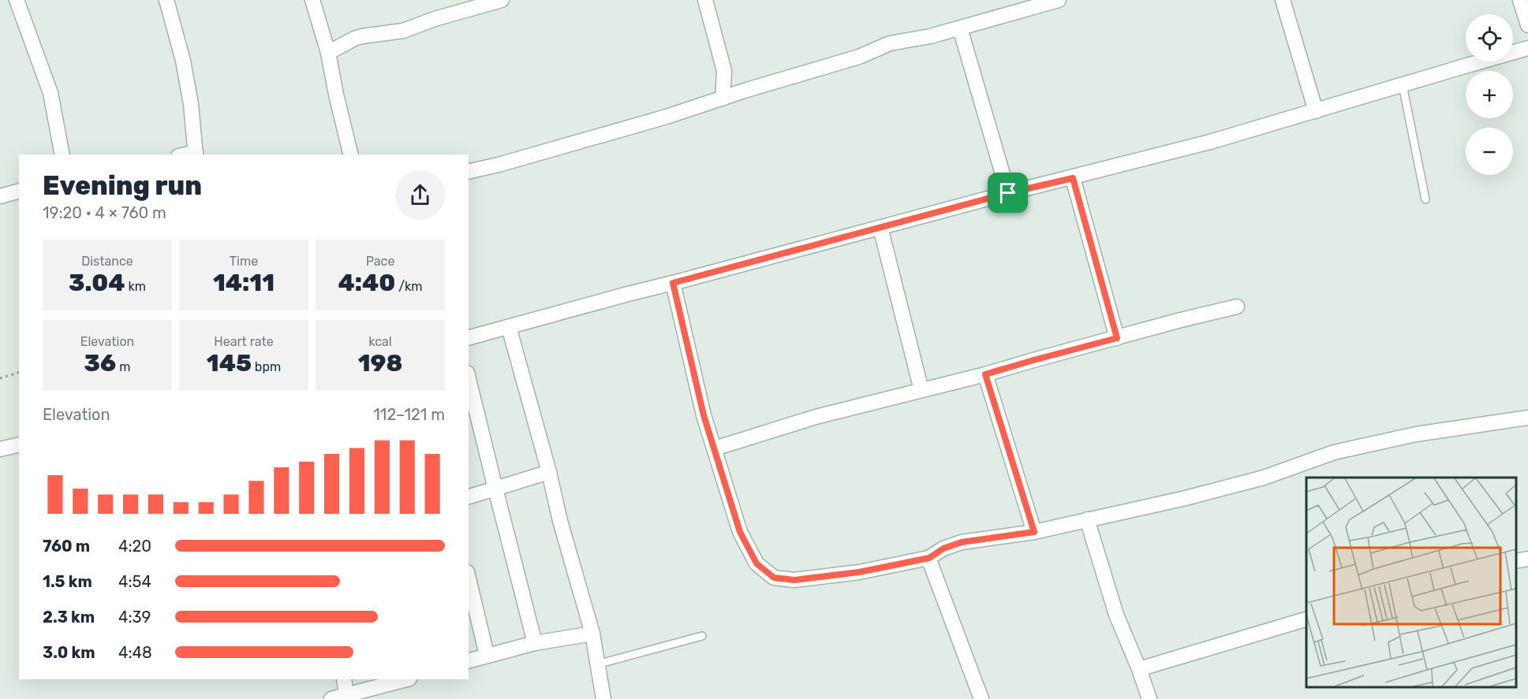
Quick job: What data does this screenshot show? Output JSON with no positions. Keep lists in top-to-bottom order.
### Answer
{
  "page": {
    "map_buttons": ["+", "−"],
    "heading": ["Evening run", "19:20 · 4 × 760 m"],
    "stats": [
      ["Distance", "3.04 km"],
      ["Time", "14:11"],
      ["Pace", "4:40 /km"],
      ["Elevation", "36 m"],
      ["Heart rate", "145 bpm"],
      ["kcal", "198"]
    ],
    "chart": ["Elevation", "112–121 m"],
    "list": [
      {
        "name": "760 m",
        "note": "4:20"
      },
      {
        "name": "1.5 km",
        "note": "4:54"
      },
      {
        "name": "2.3 km",
        "note": "4:39"
      },
      {
        "name": "3.0 km",
        "note": "4:48"
      }
    ]
  }
}
